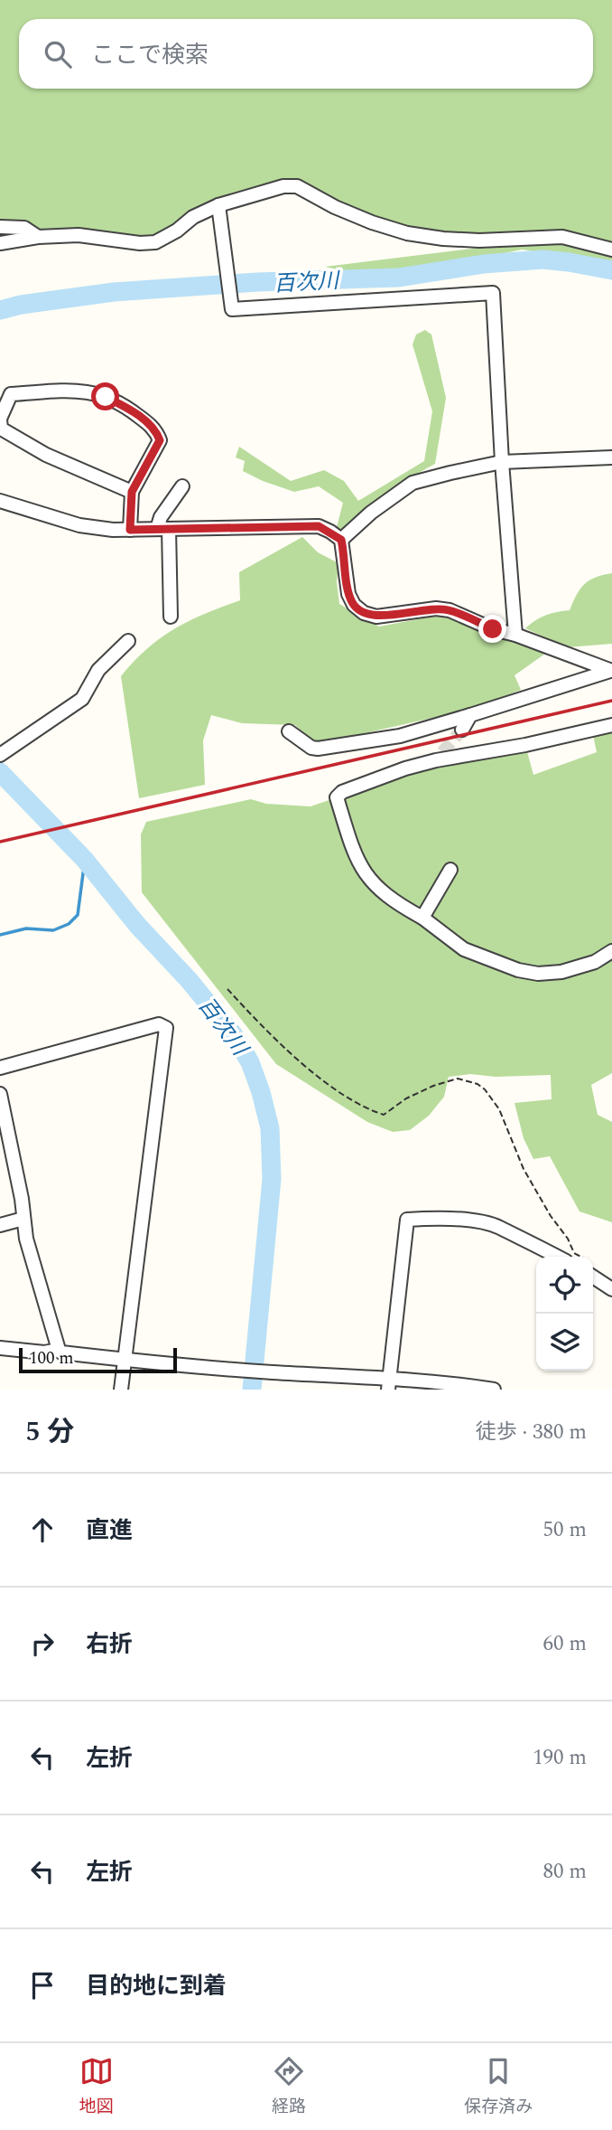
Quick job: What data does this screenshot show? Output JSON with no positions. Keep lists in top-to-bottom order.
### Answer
{
  "water": ["百次川"],
  "scale_bar": "100 m",
  "page": {
    "search": "ここで検索",
    "scale": "100 m",
    "heading": ["5 分", "徒歩 · 380 m"],
    "list": [
      ["直進", "50 m"],
      ["右折", "60 m"],
      ["左折", "190 m"],
      ["左折", "80 m"],
      "目的地に到着"
    ],
    "nav": ["地図", "経路", "保存済み"]
  }
}
